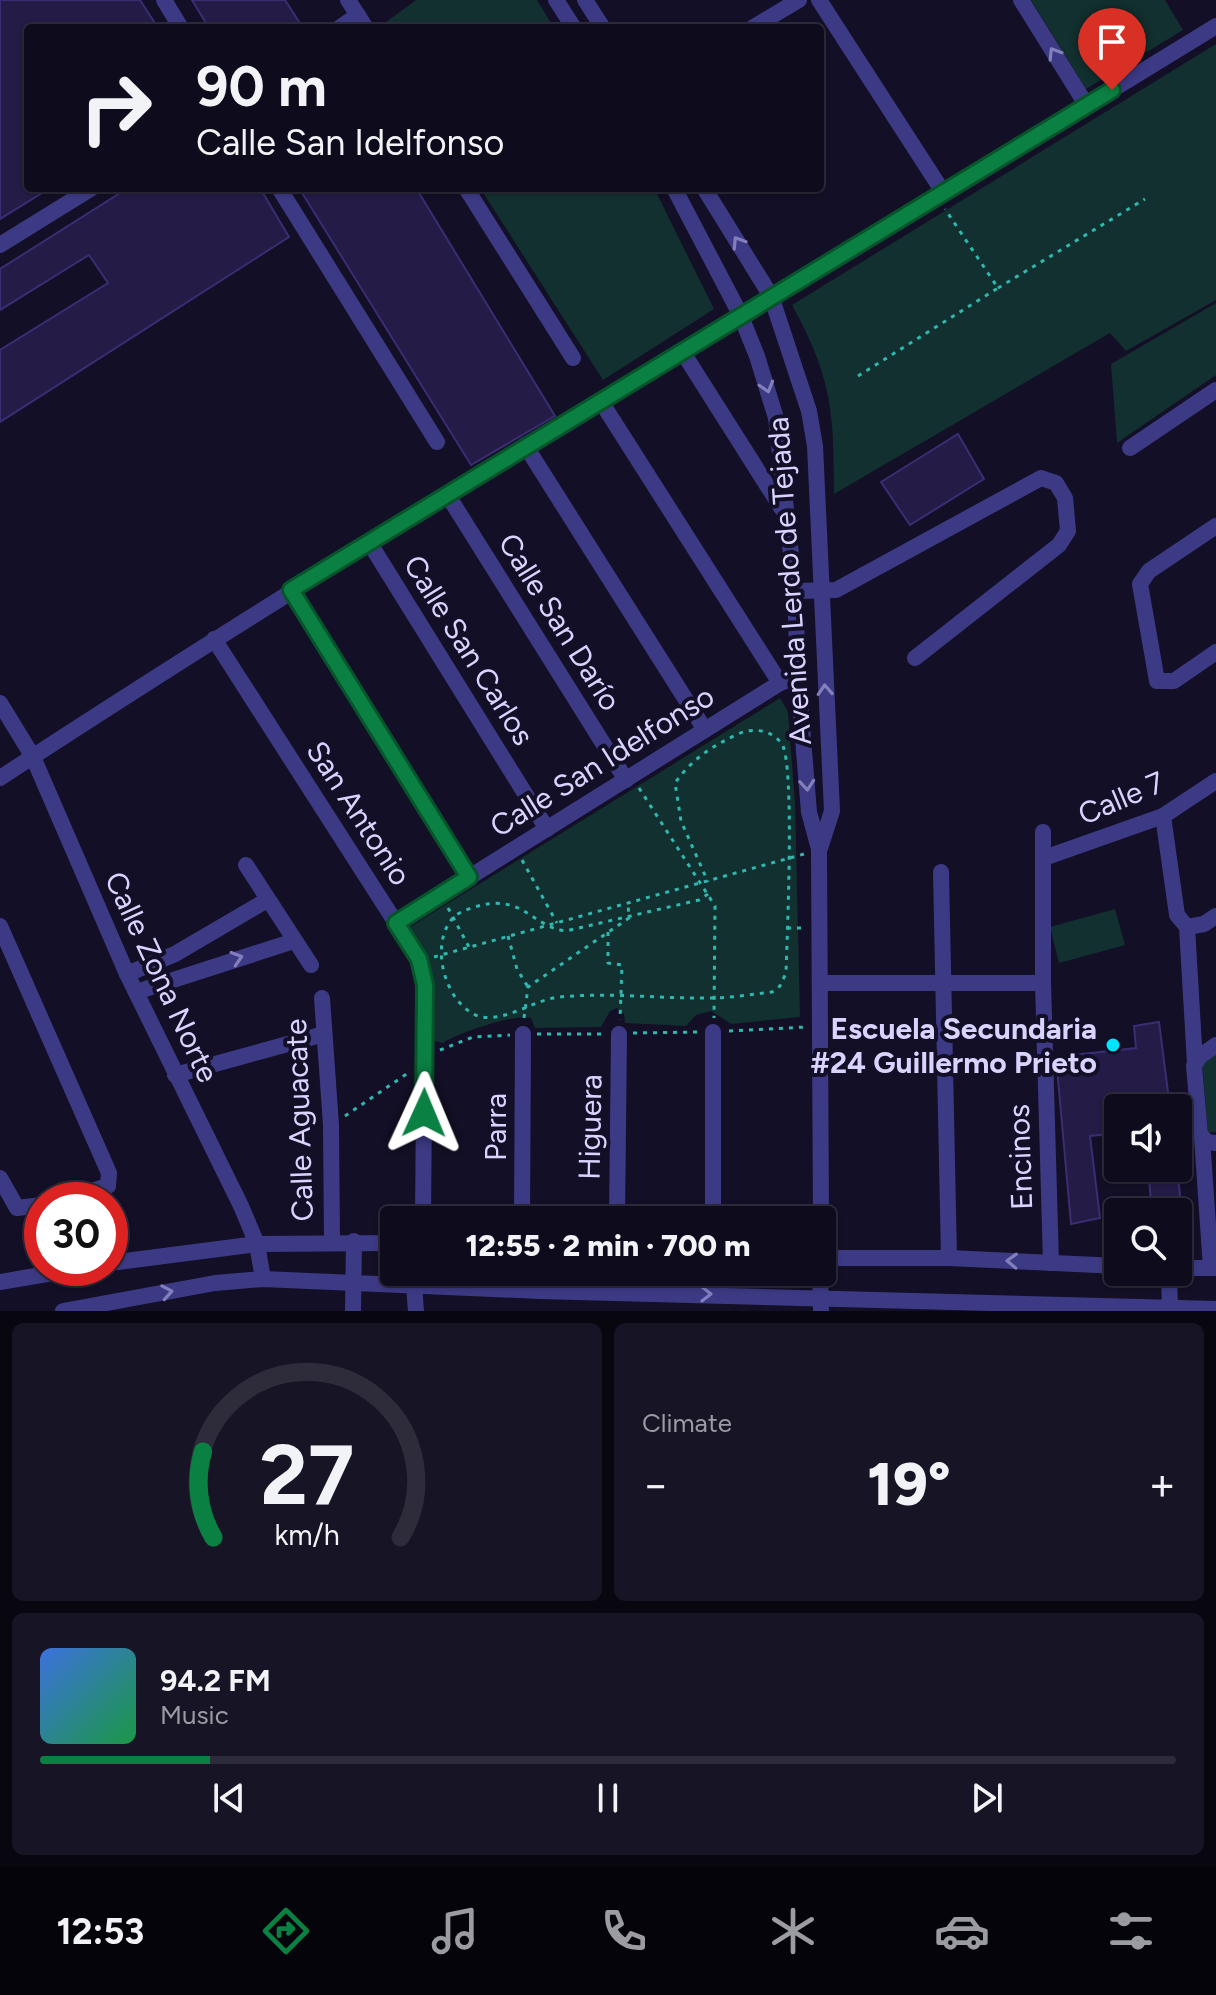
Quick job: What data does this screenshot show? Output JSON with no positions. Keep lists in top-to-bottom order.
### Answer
{
  "streets": {
    "street": [
      "Avenida Lerdo de Tejada",
      "Calle San Darío",
      "Calle San Carlos",
      "Calle San Idelfonso",
      "Calle 7",
      "San Antonio",
      "Calle Zona Norte",
      "Calle Aguacate",
      "Parra",
      "Higuera",
      "Encinos"
    ]
  },
  "crossings": [
    ["Avenida Lerdo de Tejada", "Calle San Idelfonso"],
    ["Calle San Darío", "Calle San Idelfonso"],
    ["Calle San Carlos", "Calle San Idelfonso"],
    ["Calle San Idelfonso", "San Antonio"],
    ["Calle 7", "Encinos"]
  ],
  "places": ["Escuela Secundaria #24 Guillermo Prieto"],
  "page": {
    "turn": ["90 m", "Calle San Idelfonso"],
    "limit": "30",
    "trip": "12:55 · 2 min · 700 m",
    "tile": "Climate",
    "heat": ["−", "19°", "+"],
    "song": ["94.2 FM", "Music"],
    "tabs": "12:53",
    "gauge": ["27", "km/h"]
  }
}
